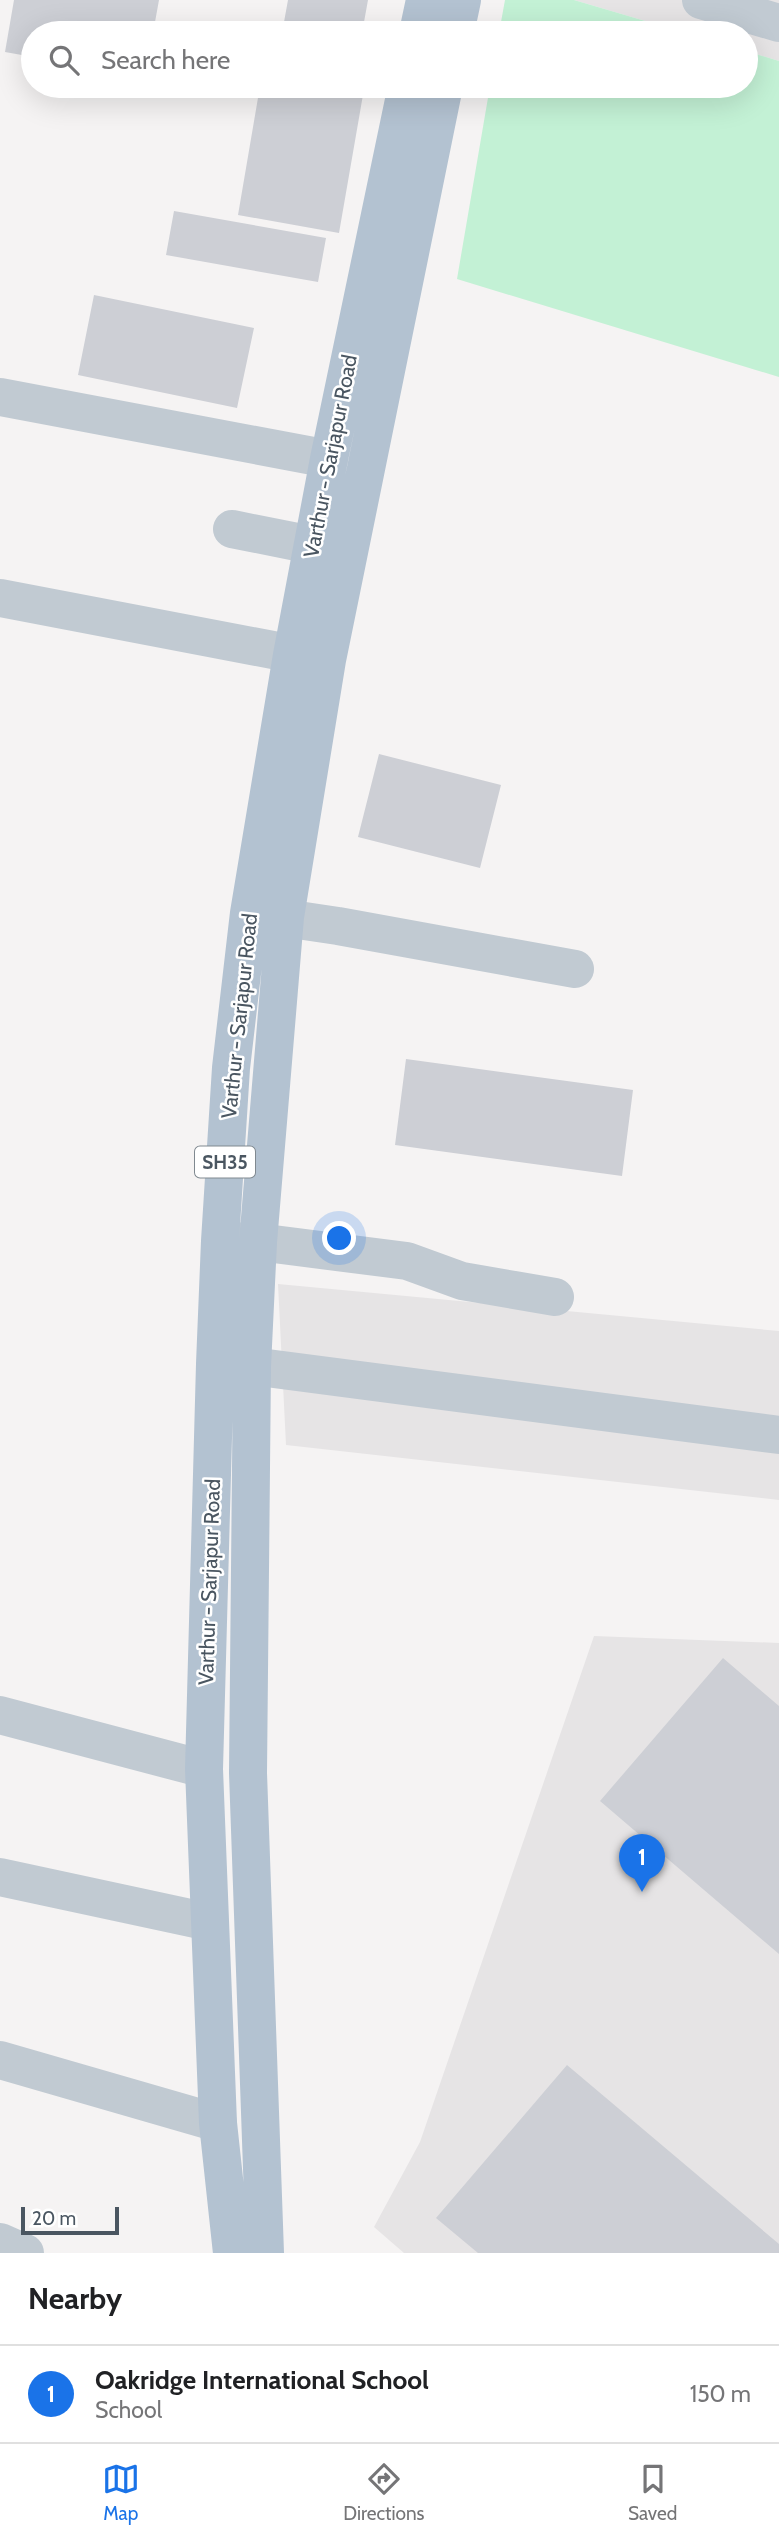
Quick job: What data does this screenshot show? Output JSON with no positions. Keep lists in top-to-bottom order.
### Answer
{
  "streets": {
    "main road": ["Varthur - Sarjapur Road", "SH35"]
  },
  "scale_bar": "20 m",
  "page": {
    "search": "Search here",
    "pins": "1",
    "scale": "20 m",
    "heading": "Nearby",
    "list": [
      {
        "mark": "1",
        "name": "Oakridge International School",
        "note": "School",
        "value": "150 m"
      }
    ],
    "nav": ["Map", "Directions", "Saved"]
  }
}
